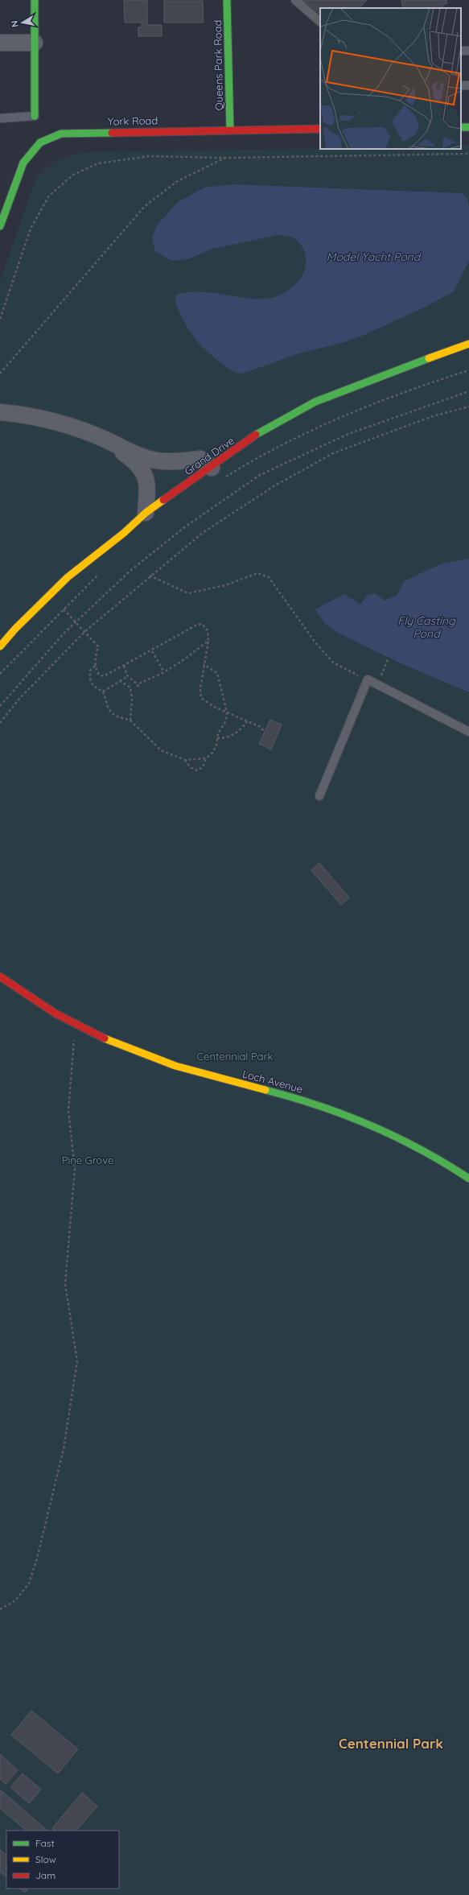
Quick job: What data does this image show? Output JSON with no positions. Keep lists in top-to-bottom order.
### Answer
{
  "streets": {
    "street": [
      "Queens Park Road",
      "York Road",
      "Grand Drive",
      "Loch Avenue"
    ]
  },
  "crossings": [
    ["Queens Park Road", "York Road"]
  ],
  "districts": ["Centennial Park"],
  "water": ["Model Yacht Pond", "Fly Casting Pond"],
  "parks": ["Centennial Park", "Pine Grove"],
  "legend": ["Fast", "Slow", "Jam"],
  "north": "left"
}
